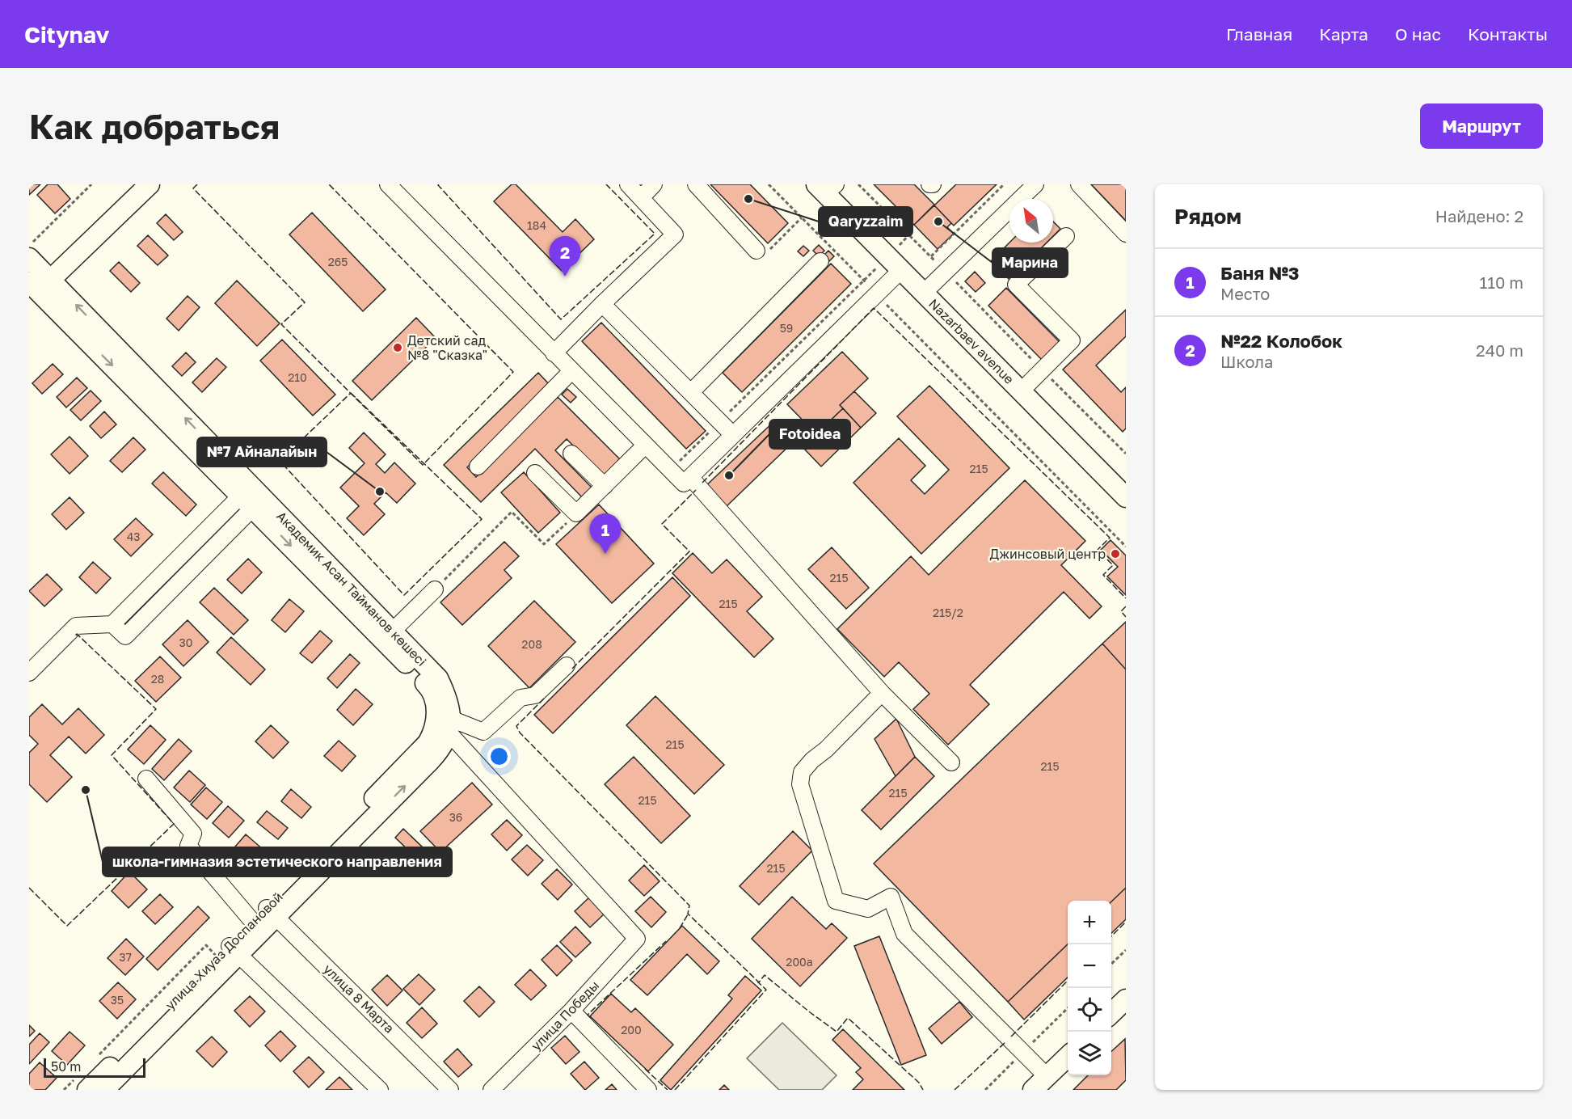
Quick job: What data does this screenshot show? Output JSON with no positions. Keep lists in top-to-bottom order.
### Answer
{
  "streets": {
    "main road": ["Nazarbaev avenue", "Академик Асан Тайманов көшесі", "улица Хиуаз Доспановой"],
    "street": ["улица 8 Марта", "улица Победы"]
  },
  "crossings": [
    ["Академик Асан Тайманов көшесі", "улица Хиуаз Доспановой"],
    ["Академик Асан Тайманов көшесі", "улица Победы"],
    ["улица Хиуаз Доспановой", "улица 8 Марта"],
    ["улица Хиуаз Доспановой", "улица Победы"]
  ],
  "places": [
    "Qaryzzaim",
    "Марина",
    "Детский сад №8 \"Сказка\"",
    "Fotoidea",
    "№7 Айналайын",
    "Джинсовый центр",
    "школа-гимназия эстетического направления"
  ],
  "house_numbers": [
    "184",
    "265",
    "59",
    "210",
    "215",
    "43",
    "215",
    "215",
    "215/2",
    "30",
    "208",
    "28",
    "215",
    "215",
    "215",
    "215",
    "36",
    "215",
    "37",
    "200а",
    "35",
    "200"
  ],
  "scale_bar": "50 m",
  "north": "top left",
  "page": {
    "header": "Citynav",
    "nav": [
      "Главная",
      "Карта",
      "О нас",
      "Контакты"
    ],
    "buttons": "Маршрут",
    "title": "Как добраться",
    "heading": ["Рядом", "Найдено: 2"],
    "pins": ["2", "1"],
    "list": [
      {
        "mark": "1",
        "name": "Баня №3",
        "note": "Место",
        "value": "110 m"
      },
      {
        "mark": "2",
        "name": "№22 Колобок",
        "note": "Школа",
        "value": "240 m"
      }
    ],
    "map_buttons": ["+", "−"],
    "scale": "50 m"
  }
}
